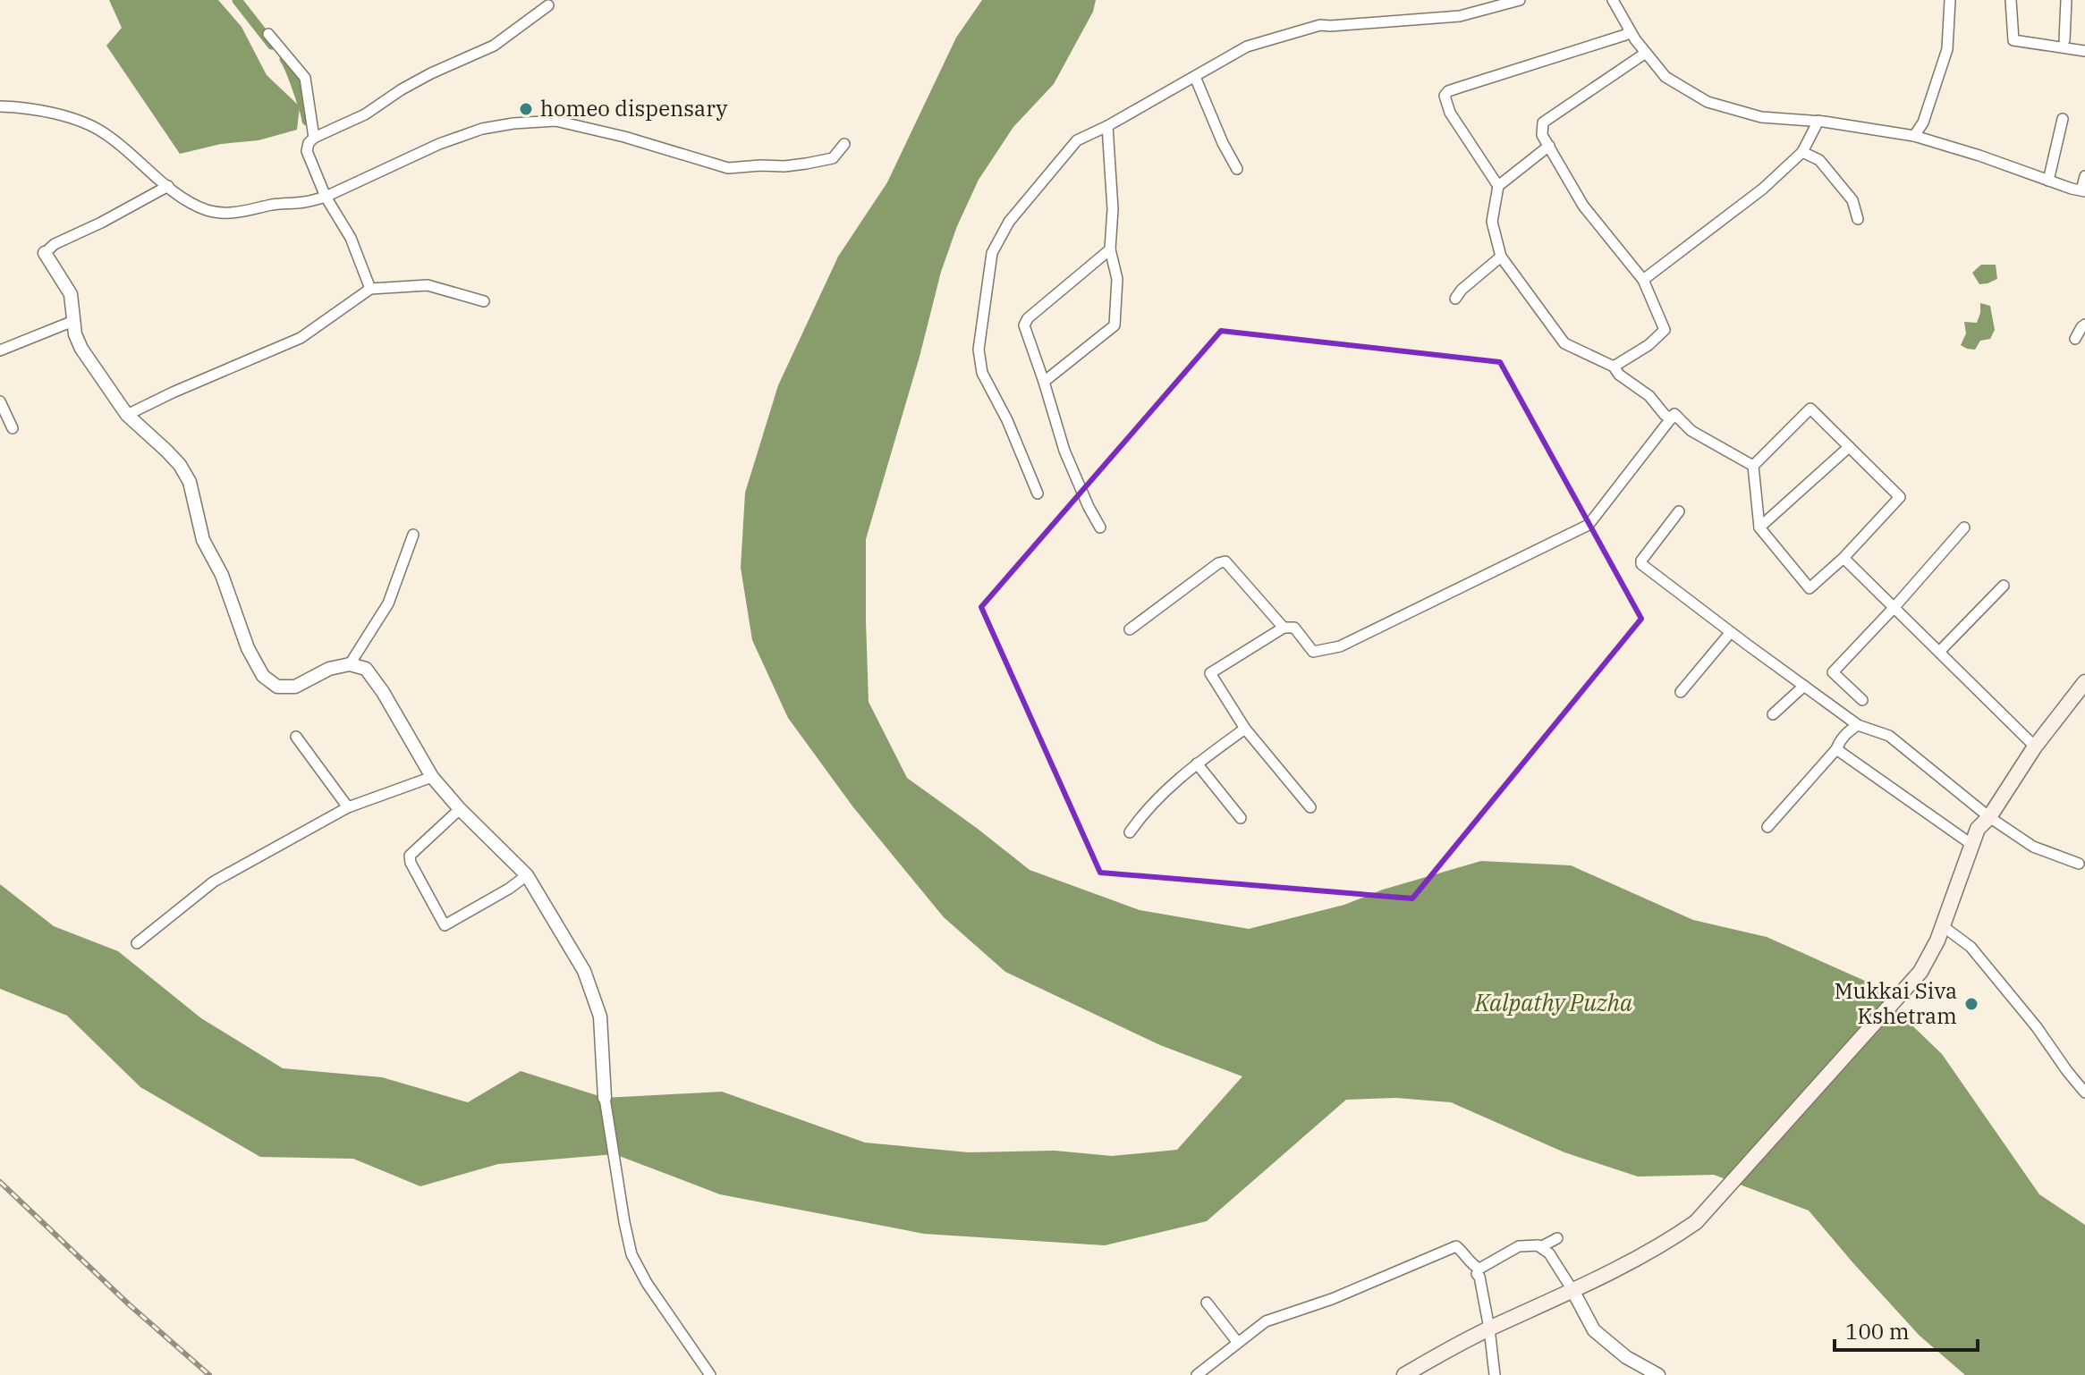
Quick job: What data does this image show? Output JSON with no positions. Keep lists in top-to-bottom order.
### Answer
{
  "water": ["Kalpathy Puzha"],
  "places": ["homeo dispensary", "Mukkai Siva Kshetram"],
  "scale_bar": "100 m"
}
